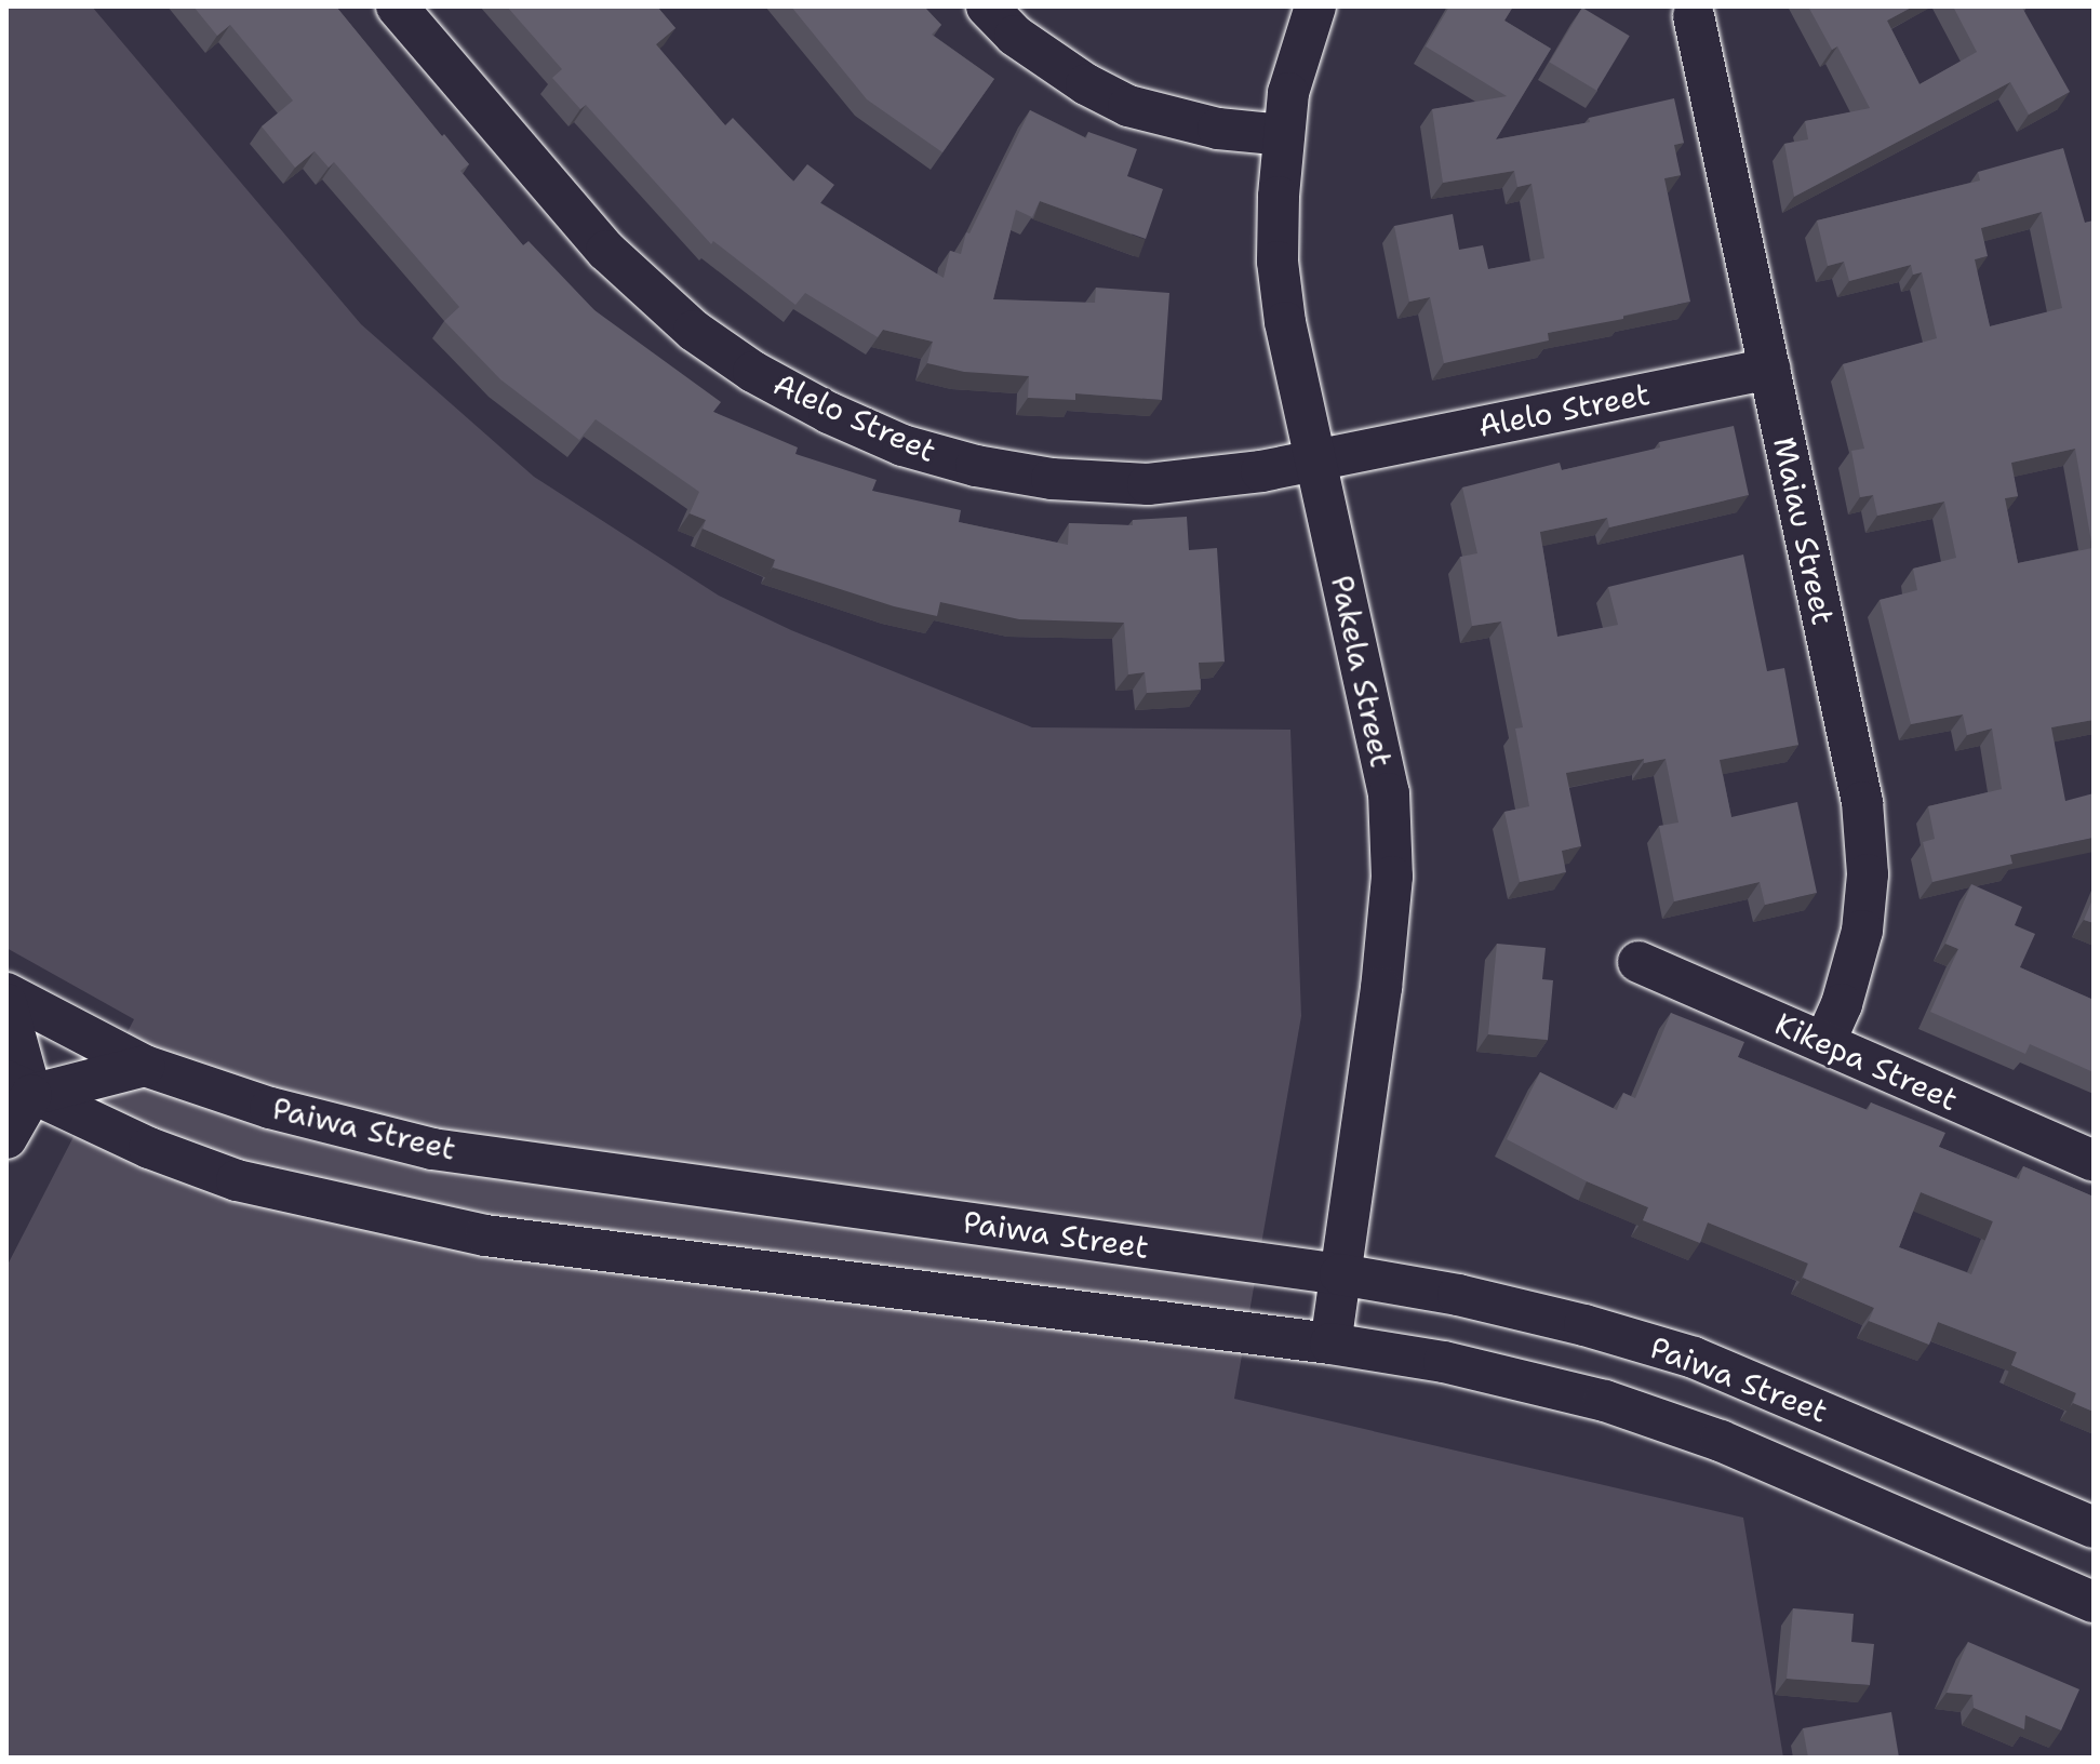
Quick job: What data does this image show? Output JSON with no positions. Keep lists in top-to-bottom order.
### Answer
{
  "streets": {
    "street": [
      "Alelo Street",
      "Maiau Street",
      "Pakela Street",
      "Kikepa Street",
      "Paiwa Street"
    ]
  },
  "crossings": [
    ["Alelo Street", "Maiau Street"],
    ["Alelo Street", "Pakela Street"],
    ["Maiau Street", "Kikepa Street"],
    ["Pakela Street", "Paiwa Street"]
  ]
}
